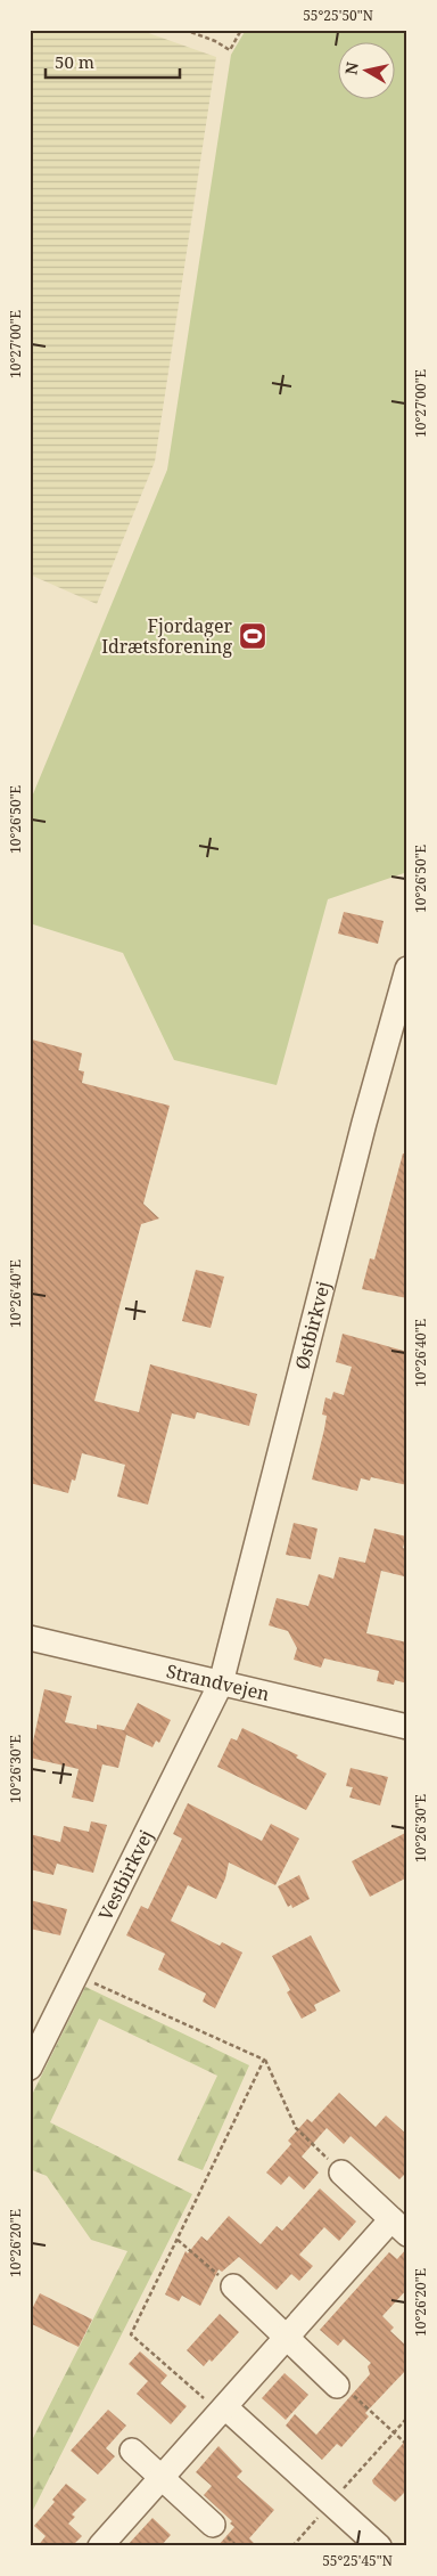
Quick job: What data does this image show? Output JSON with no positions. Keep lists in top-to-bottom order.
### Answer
{
  "streets": {
    "street": ["Østbirkvej", "Strandvejen", "Vestbirkvej"]
  },
  "crossings": [
    ["Østbirkvej", "Strandvejen"],
    ["Østbirkvej", "Vestbirkvej"],
    ["Strandvejen", "Vestbirkvej"]
  ],
  "places": {
    "sports": ["Fjordager Idrætsforening"]
  },
  "scale_bar": "50 m",
  "north": "left",
  "coordinates": [
    "55°25'50\"N",
    "10°27'00\"E",
    "10°26'50\"E",
    "10°26'40\"E",
    "10°26'30\"E",
    "10°26'20\"E",
    "55°25'45\"N"
  ]
}
